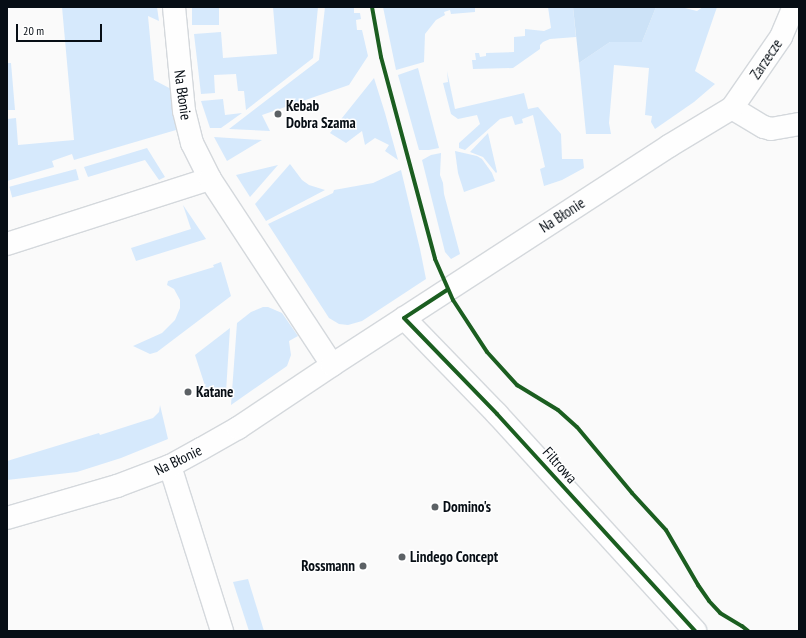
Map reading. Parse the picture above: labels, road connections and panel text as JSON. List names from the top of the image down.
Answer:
{
  "streets": {
    "street": ["Zarzecze", "Na Błonie", "Filtrowa"]
  },
  "crossings": [
    ["Zarzecze", "Na Błonie"],
    ["Na Błonie", "Filtrowa"]
  ],
  "places": [
    "Kebab Dobra Szama",
    "Katane",
    "Domino's",
    "Lindego Concept",
    "Rossmann"
  ],
  "scale_bar": "20 m"
}
